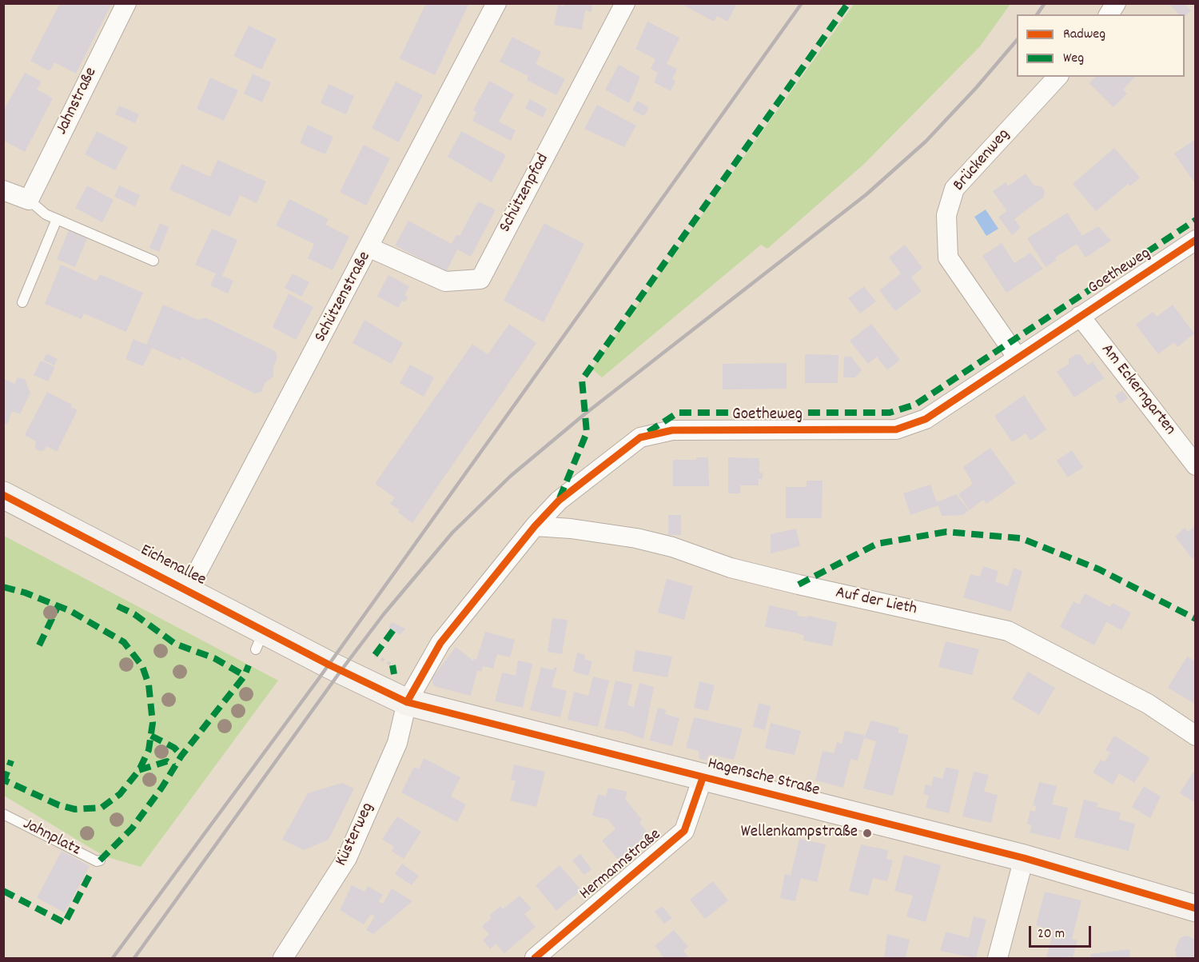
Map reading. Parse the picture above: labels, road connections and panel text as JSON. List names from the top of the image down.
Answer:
{
  "streets": {
    "street": [
      "Jahnstraße",
      "Brückenweg",
      "Schützenpfad",
      "Goetheweg",
      "Schützenstraße",
      "Am Eckerngarten",
      "Eichenallee",
      "Auf der Lieth",
      "Hagensche Straße",
      "Küsterweg",
      "Hermannstraße"
    ],
    "lane": ["Jahnplatz"]
  },
  "crossings": [
    ["Brückenweg", "Goetheweg"],
    ["Schützenpfad", "Schützenstraße"],
    ["Goetheweg", "Am Eckerngarten"],
    ["Goetheweg", "Auf der Lieth"],
    ["Goetheweg", "Hagensche Straße"],
    ["Goetheweg", "Küsterweg"],
    ["Schützenstraße", "Eichenallee"],
    ["Eichenallee", "Hagensche Straße"],
    ["Hagensche Straße", "Küsterweg"],
    ["Hagensche Straße", "Hermannstraße"]
  ],
  "places": ["Wellenkampstraße"],
  "legend": ["Radweg", "Weg"],
  "scale_bar": "20 m"
}
